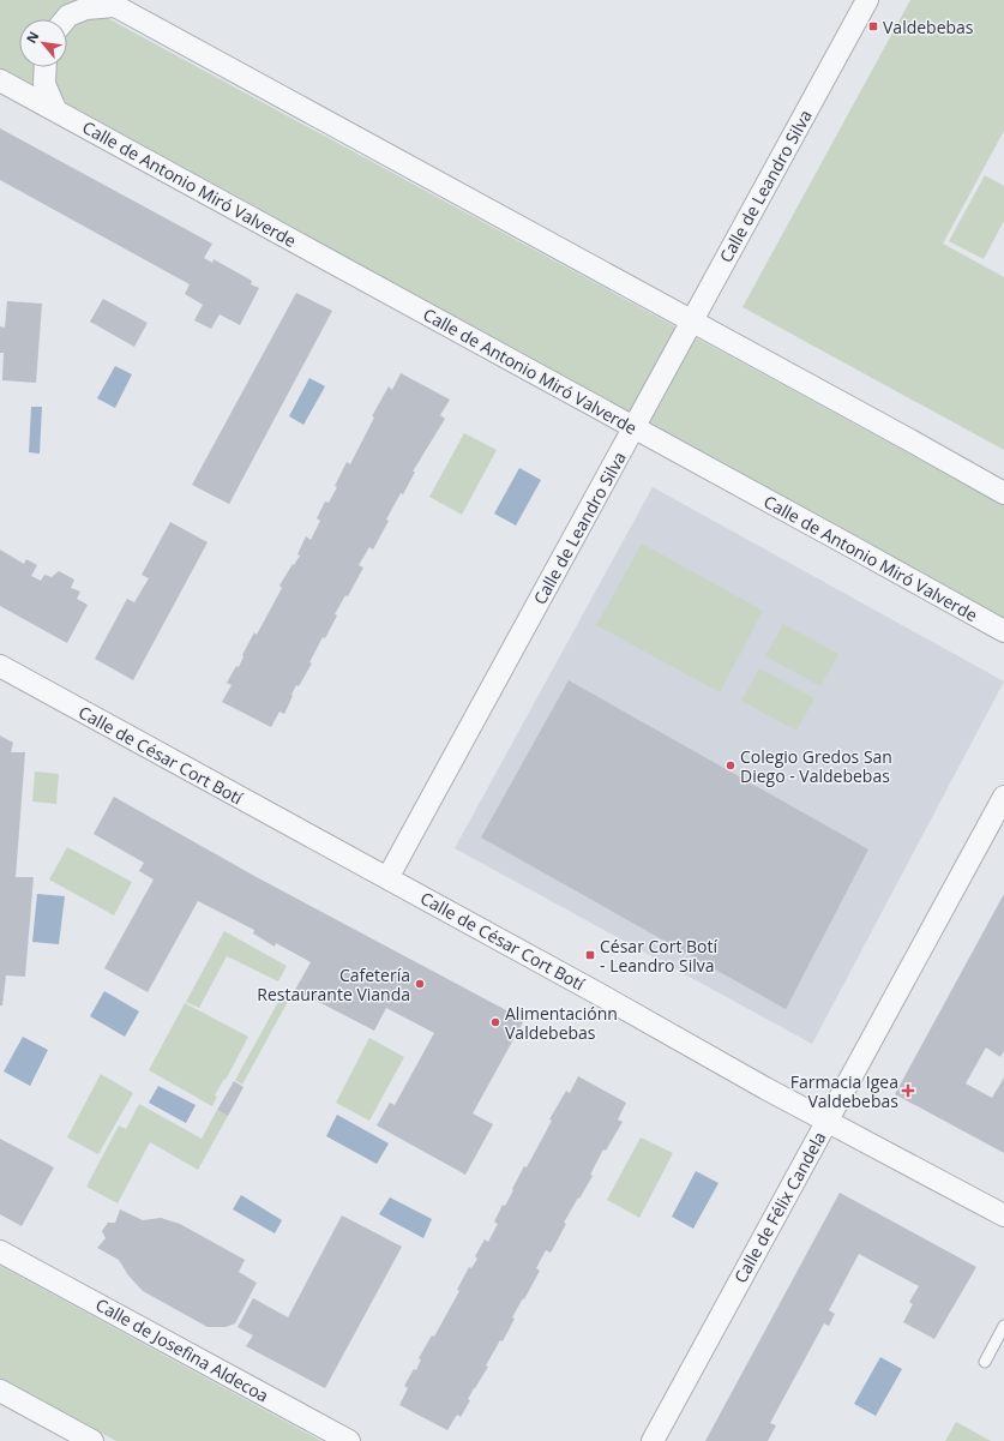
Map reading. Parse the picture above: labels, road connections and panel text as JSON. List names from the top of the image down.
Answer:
{
  "streets": {
    "street": [
      "Calle de Antonio Miró Valverde",
      "Calle de Leandro Silva",
      "Calle de César Cort Botí",
      "Calle de Félix Candela",
      "Calle de Josefina Aldecoa"
    ]
  },
  "crossings": [
    ["Calle de Antonio Miró Valverde", "Calle de Leandro Silva"],
    ["Calle de Leandro Silva", "Calle de César Cort Botí"],
    ["Calle de César Cort Botí", "Calle de Félix Candela"]
  ],
  "places": {
    "transit": ["Valdebebas", "César Cort Botí - Leandro Silva"],
    "other": ["Colegio Gredos San Diego - Valdebebas", "Cafetería Restaurante Vianda", "Alimentaciónn Valdebebas"],
    "health": ["Farmacia Igea Valdebebas"]
  },
  "north": "top left"
}
